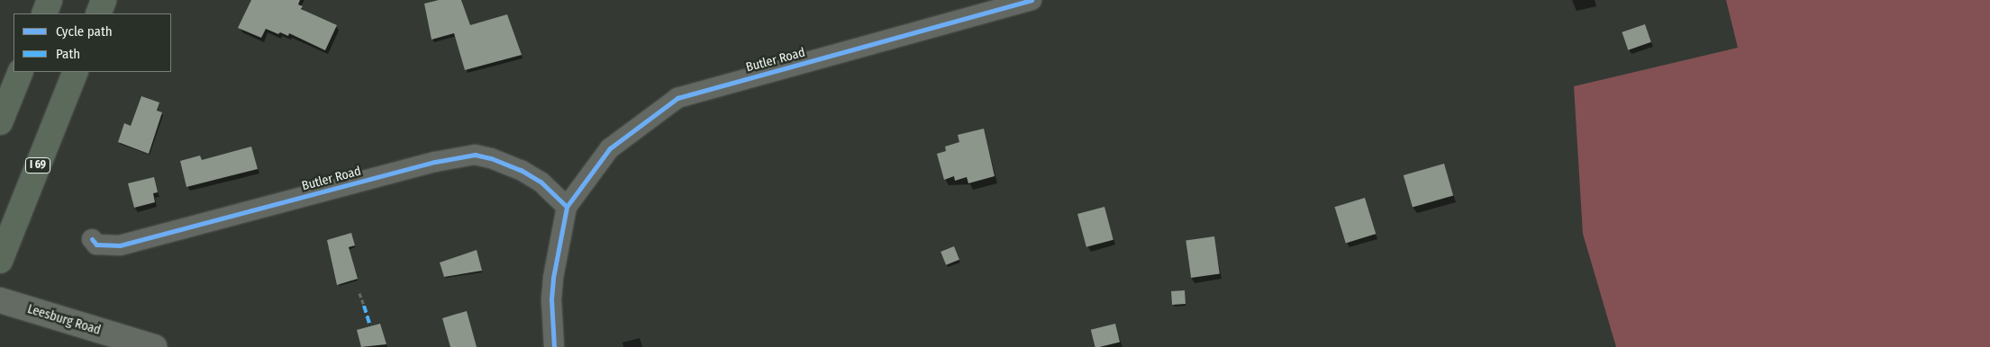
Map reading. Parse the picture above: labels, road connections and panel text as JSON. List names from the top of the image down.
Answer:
{
  "streets": {
    "highway": ["I 69"],
    "main road": ["Leesburg Road"],
    "street": ["Butler Road"]
  },
  "legend": ["Cycle path", "Path"]
}
